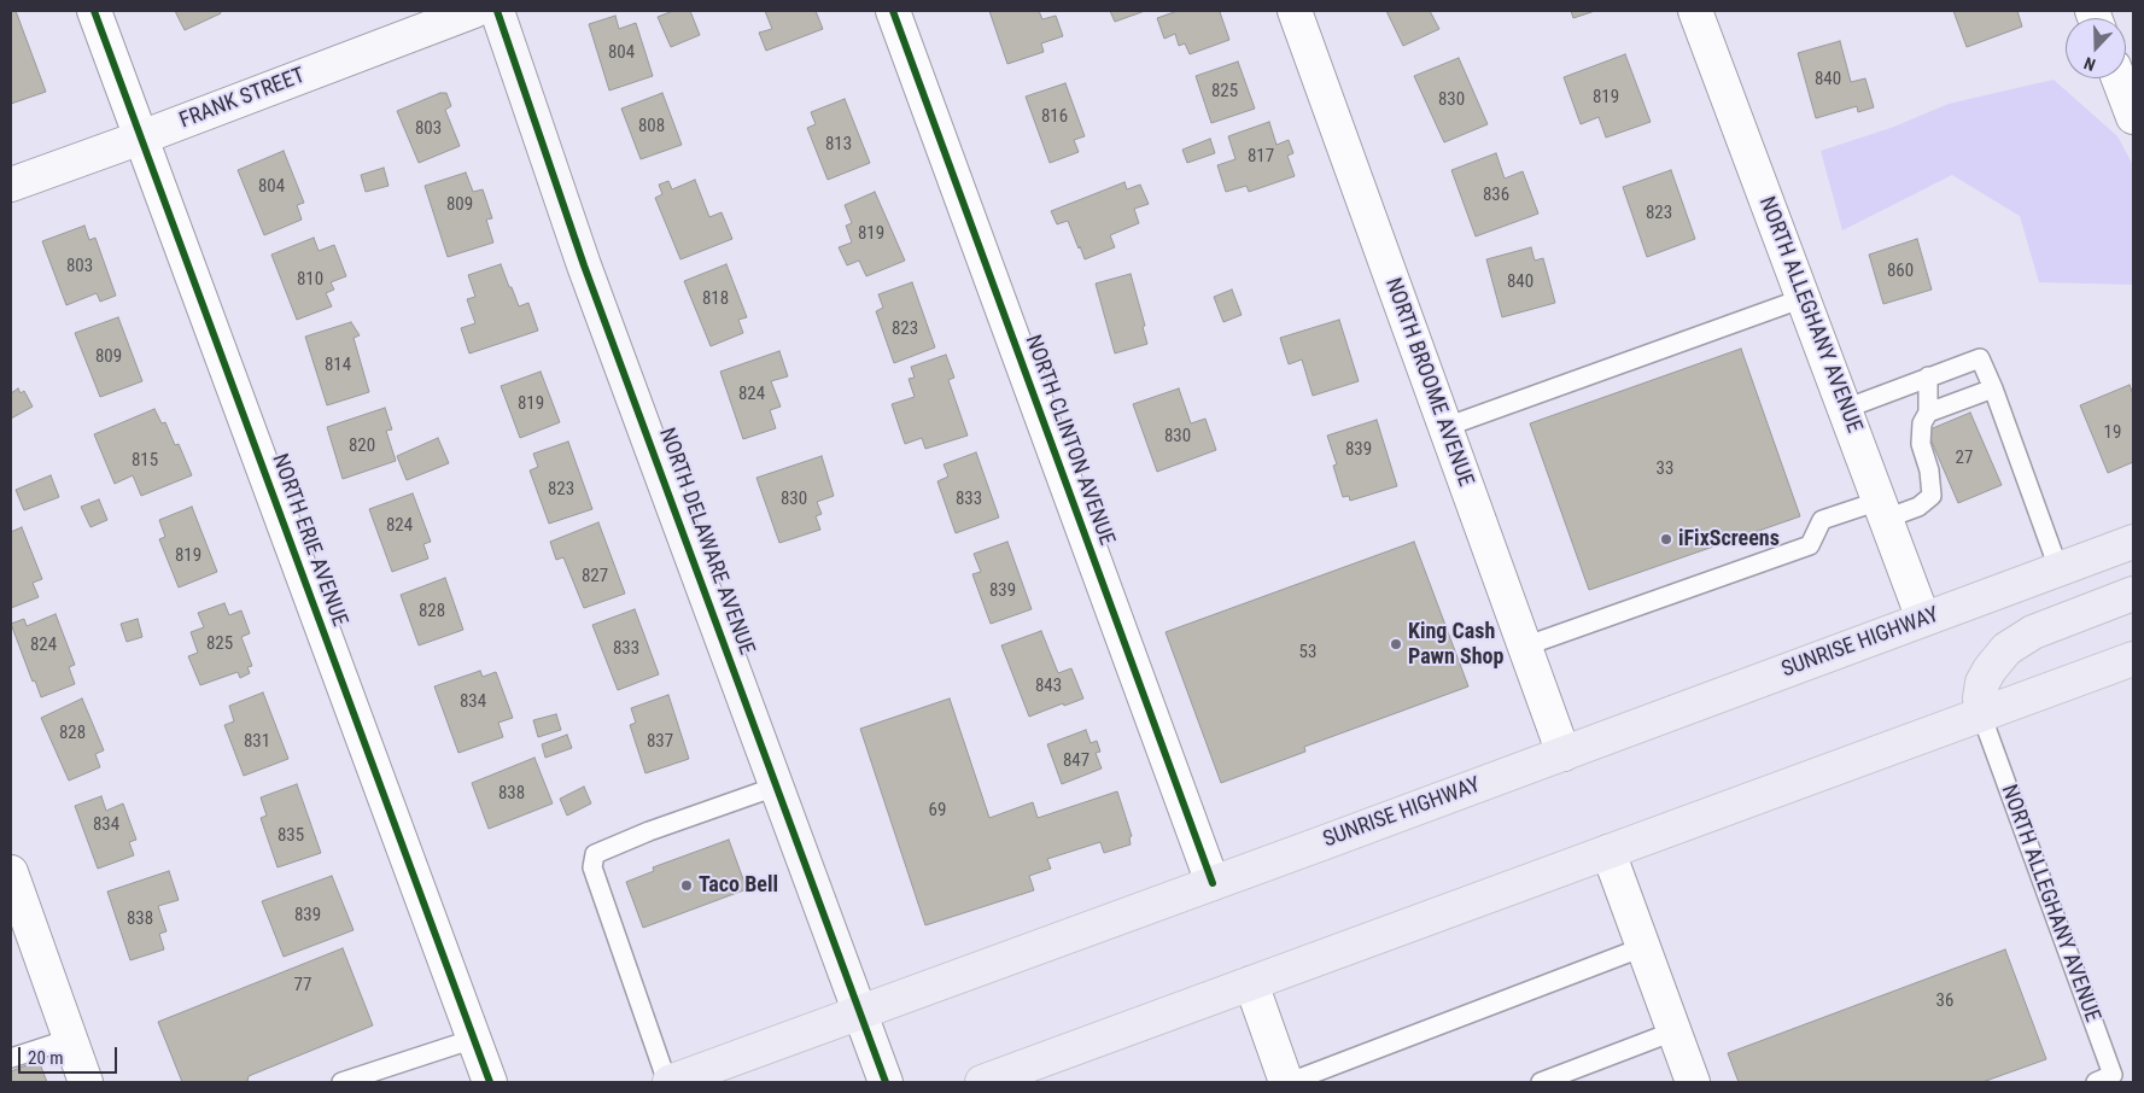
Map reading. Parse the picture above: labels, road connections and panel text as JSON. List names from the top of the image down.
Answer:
{
  "streets": {
    "highway": ["SUNRISE HIGHWAY"],
    "street": [
      "FRANK STREET",
      "NORTH ALLEGHANY AVENUE",
      "NORTH BROOME AVENUE",
      "NORTH CLINTON AVENUE",
      "NORTH ERIE AVENUE",
      "NORTH DELAWARE AVENUE"
    ]
  },
  "crossings": [
    ["FRANK STREET", "NORTH ERIE AVENUE"],
    ["NORTH ALLEGHANY AVENUE", "SUNRISE HIGHWAY"],
    ["NORTH BROOME AVENUE", "SUNRISE HIGHWAY"],
    ["NORTH CLINTON AVENUE", "SUNRISE HIGHWAY"],
    ["NORTH DELAWARE AVENUE", "SUNRISE HIGHWAY"]
  ],
  "places": ["iFixScreens", "King Cash Pawn Shop", "Taco Bell"],
  "house_numbers": [
    "804",
    "840",
    "825",
    "819",
    "830",
    "816",
    "808",
    "803",
    "813",
    "817",
    "804",
    "836",
    "809",
    "823",
    "819",
    "803",
    "860",
    "810",
    "840",
    "818",
    "823",
    "809",
    "814",
    "824",
    "819",
    "19",
    "830",
    "820",
    "839",
    "27",
    "815",
    "33",
    "823",
    "830",
    "833",
    "824",
    "819",
    "827",
    "839",
    "828",
    "825",
    "824",
    "833",
    "53",
    "843",
    "834",
    "828",
    "831",
    "837",
    "847",
    "838",
    "69",
    "834",
    "835",
    "839",
    "838",
    "77",
    "36"
  ],
  "scale_bar": "20 m",
  "north": "bottom"
}
